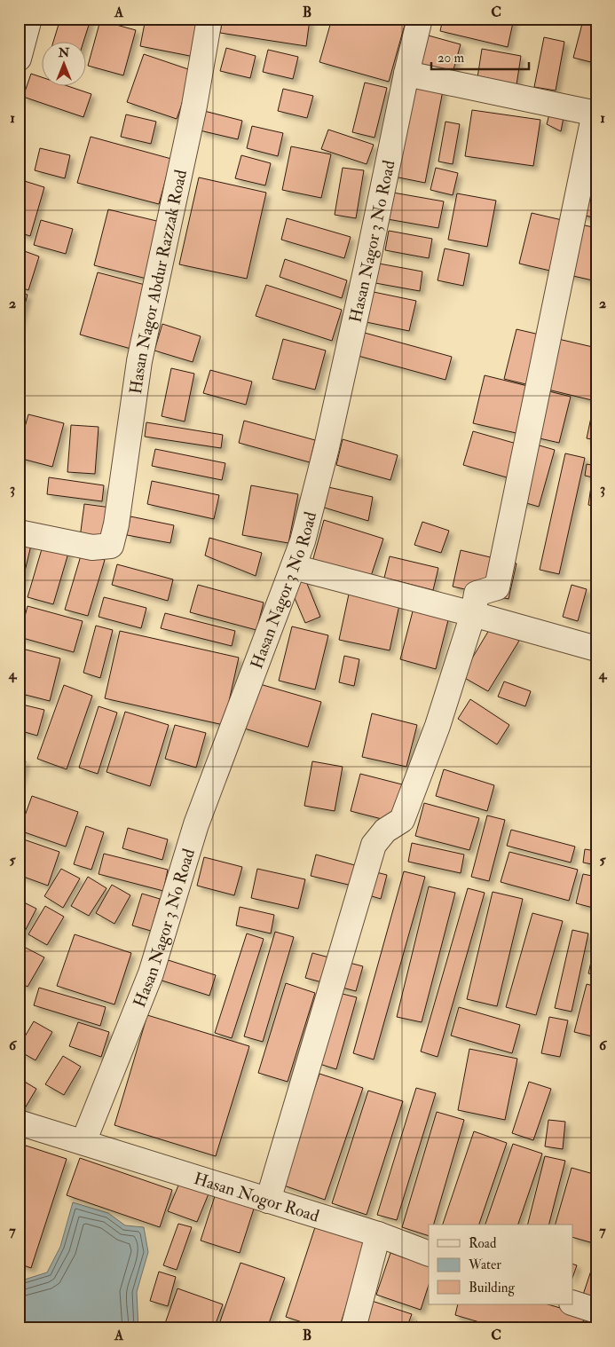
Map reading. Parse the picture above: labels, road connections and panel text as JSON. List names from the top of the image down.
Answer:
{
  "streets": {
    "street": ["Hasan Nagor 3 No Road", "Hasan Nagor Abdur Razzak Road", "Hasan Nogor Road"]
  },
  "crossings": [
    ["Hasan Nagor 3 No Road", "Hasan Nogor Road"]
  ],
  "legend": ["Road", "Water", "Building"],
  "scale_bar": "20 m",
  "north": "top",
  "grid": {
    "columns": ["A", "B", "C"],
    "rows": [
      "1",
      "2",
      "3",
      "4",
      "5",
      "6",
      "7"
    ]
  }
}
